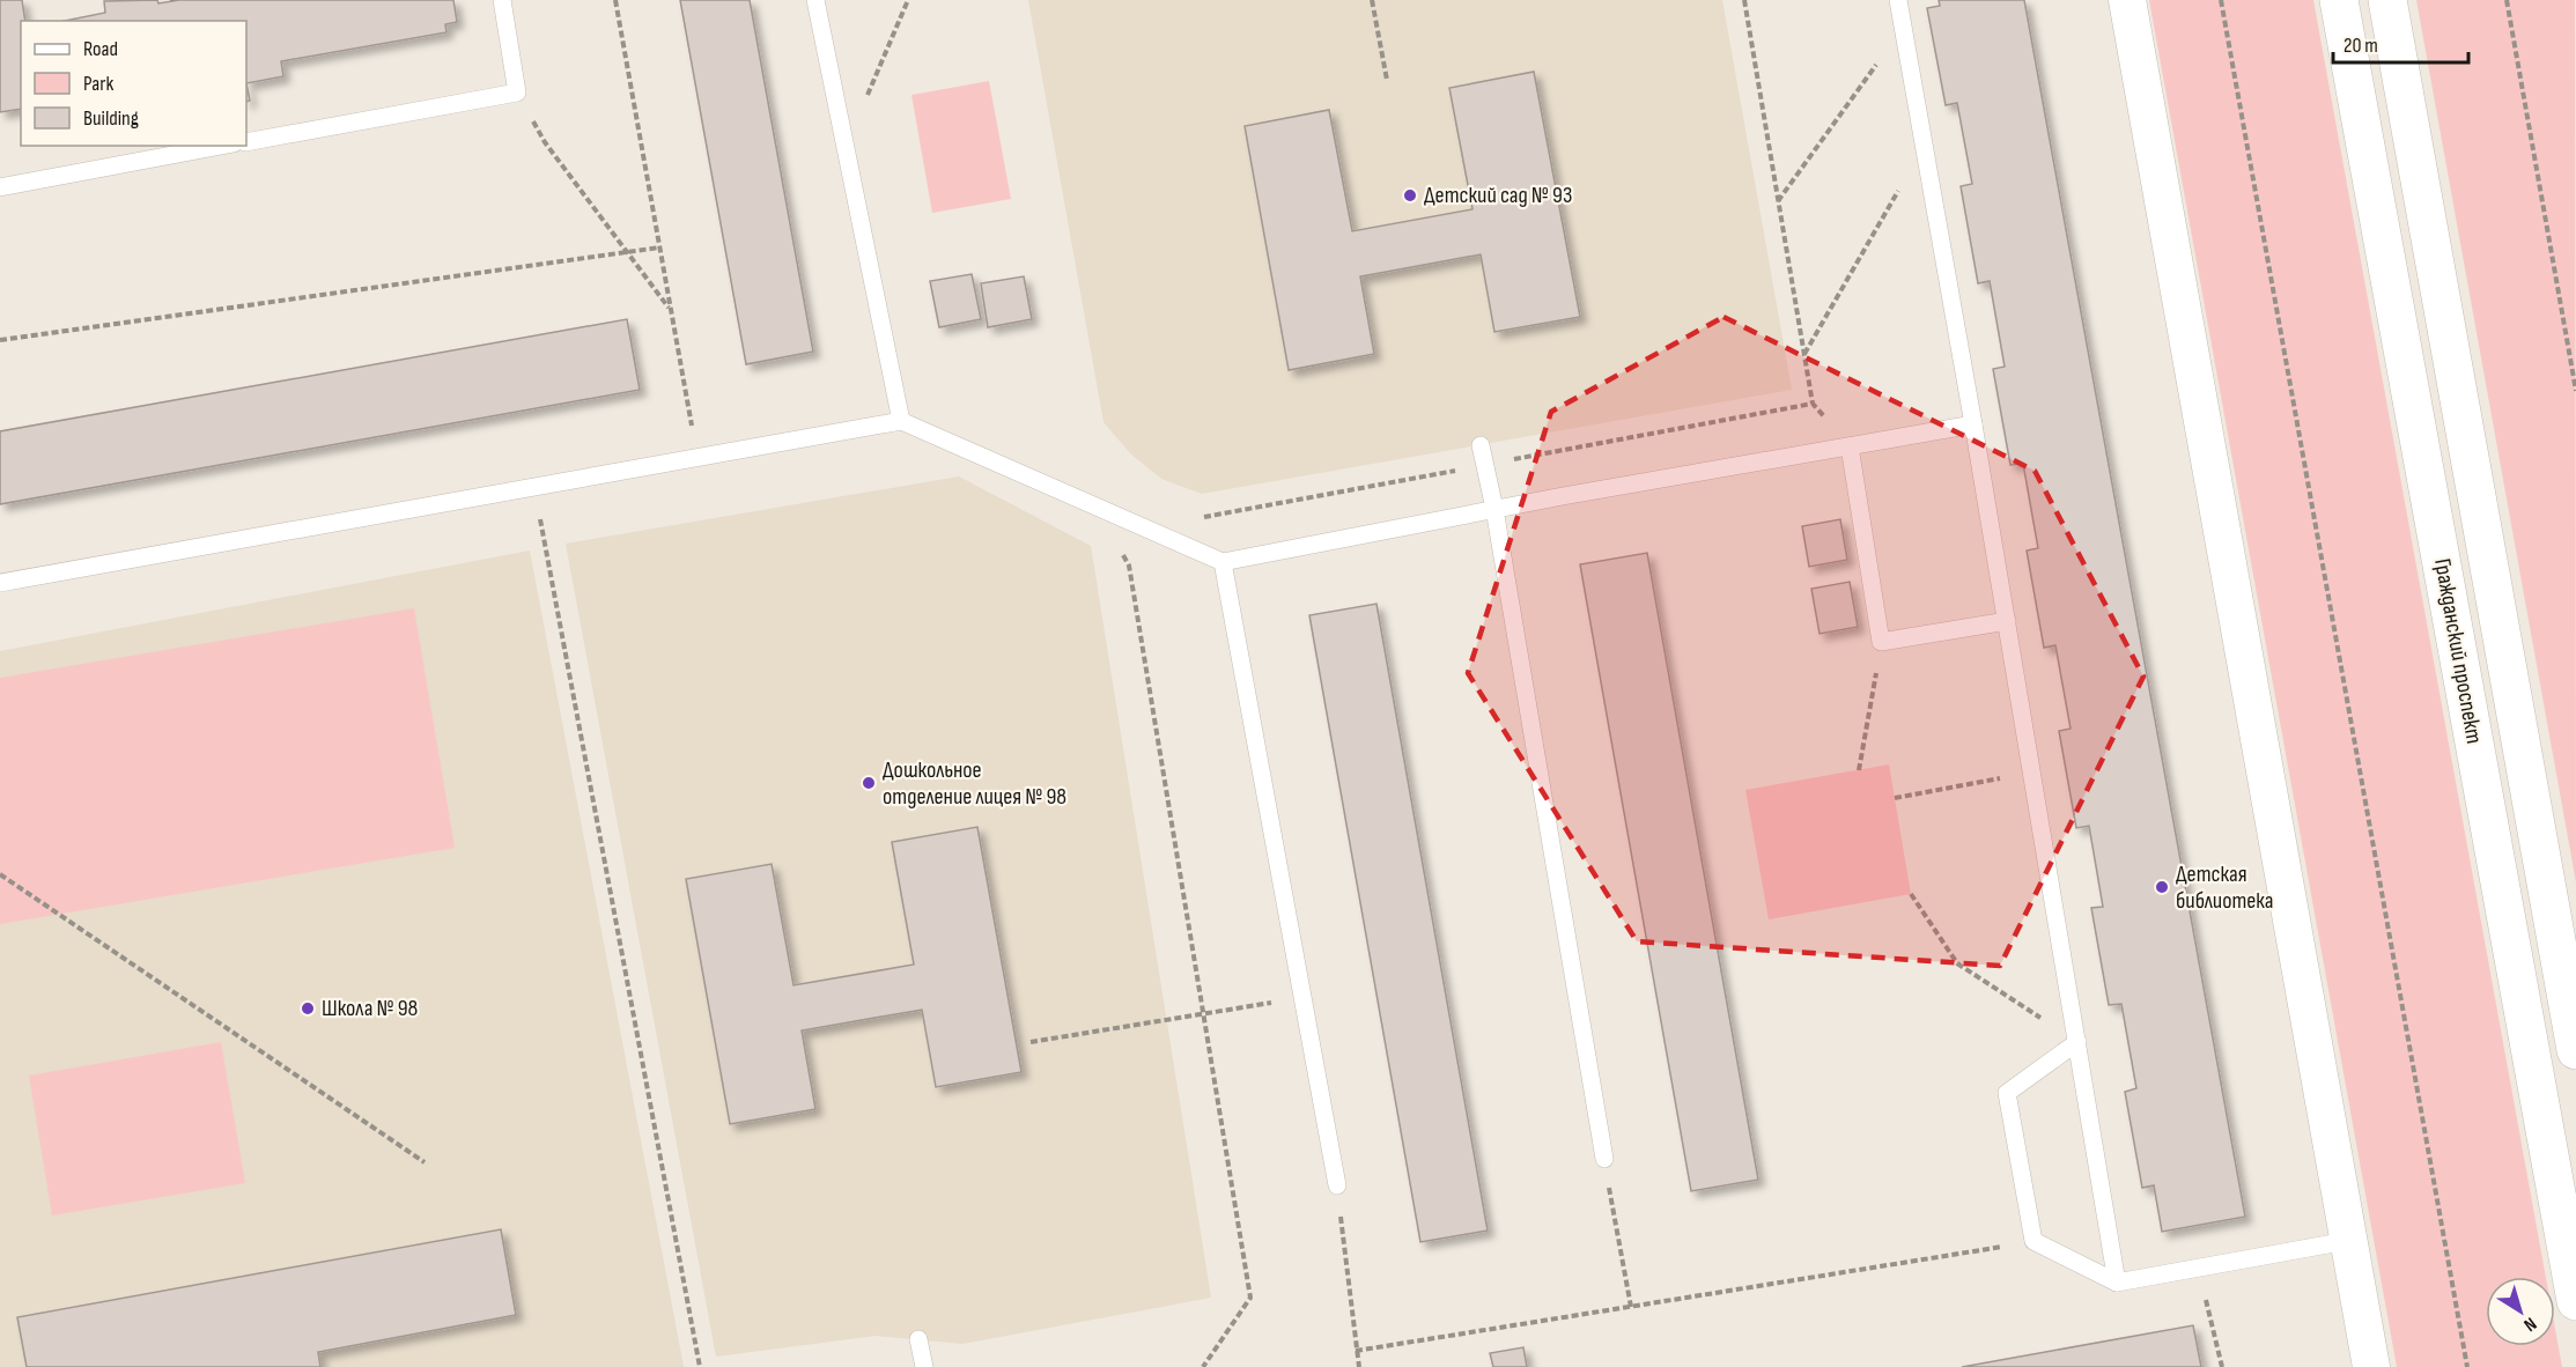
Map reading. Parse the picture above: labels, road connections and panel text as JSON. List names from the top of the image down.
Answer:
{
  "streets": {
    "main road": ["Гражданский проспект"]
  },
  "places": [
    "Детский сад № 93",
    "Дошкольное отделение лицея № 98",
    "Детская библиотека",
    "Школа № 98"
  ],
  "legend": ["Road", "Park", "Building"],
  "scale_bar": "20 m",
  "north": "bottom right"
}
